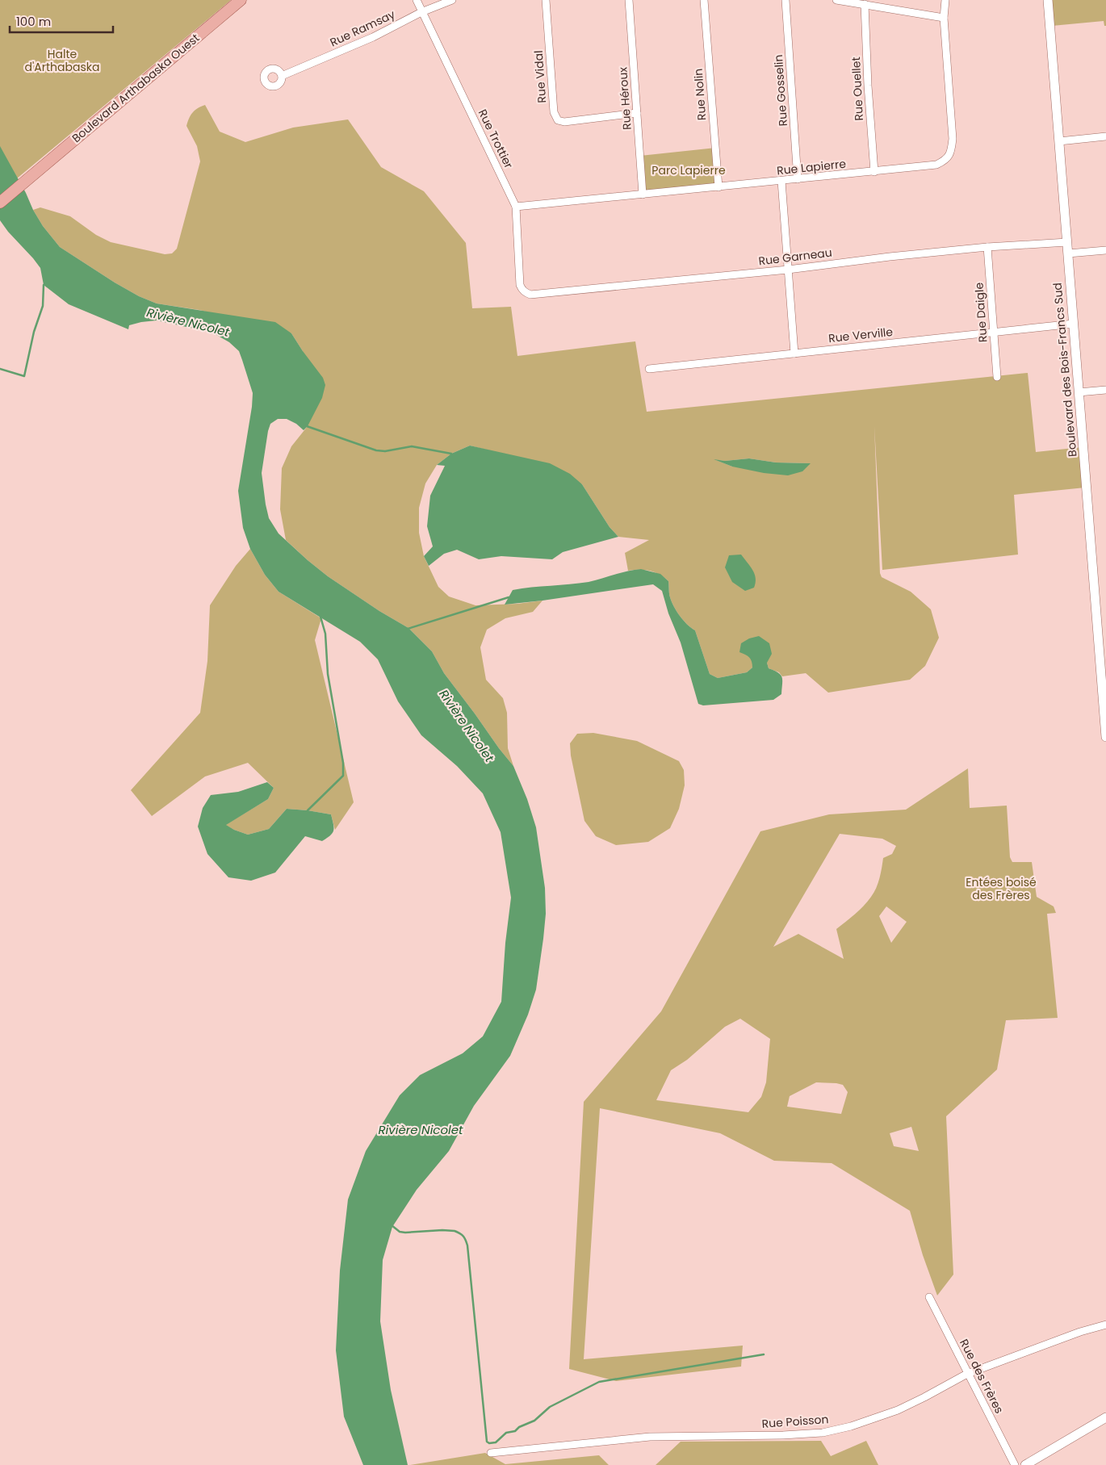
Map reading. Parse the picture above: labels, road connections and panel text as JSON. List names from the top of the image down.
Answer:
{
  "streets": {
    "main road": ["Boulevard Arthabaska Ouest"],
    "street": [
      "Rue Ramsay",
      "Rue Vidal",
      "Rue Ouellet",
      "Rue Gosselin",
      "Rue Nolin",
      "Rue Héroux",
      "Rue Trottier",
      "Rue Lapierre",
      "Rue Garneau",
      "Rue Daigle",
      "Rue Verville",
      "Boulevard des Bois-Francs Sud",
      "Rue des Frères",
      "Rue Poisson"
    ]
  },
  "crossings": [
    ["Rue Ramsay", "Rue Trottier"],
    ["Rue Vidal", "Rue Héroux"],
    ["Rue Ouellet", "Rue Lapierre"],
    ["Rue Gosselin", "Rue Lapierre"],
    ["Rue Nolin", "Rue Lapierre"],
    ["Rue Héroux", "Rue Lapierre"],
    ["Rue Trottier", "Rue Lapierre"],
    ["Rue Trottier", "Rue Garneau"],
    ["Rue Garneau", "Rue Daigle"],
    ["Rue Garneau", "Boulevard des Bois-Francs Sud"],
    ["Rue Daigle", "Rue Verville"],
    ["Rue Verville", "Boulevard des Bois-Francs Sud"],
    ["Rue des Frères", "Rue Poisson"]
  ],
  "water": ["Rivière Nicolet"],
  "parks": ["Halte d'Arthabaska", "Parc Lapierre", "Entées boisé des Frères"],
  "scale_bar": "100 m"
}
